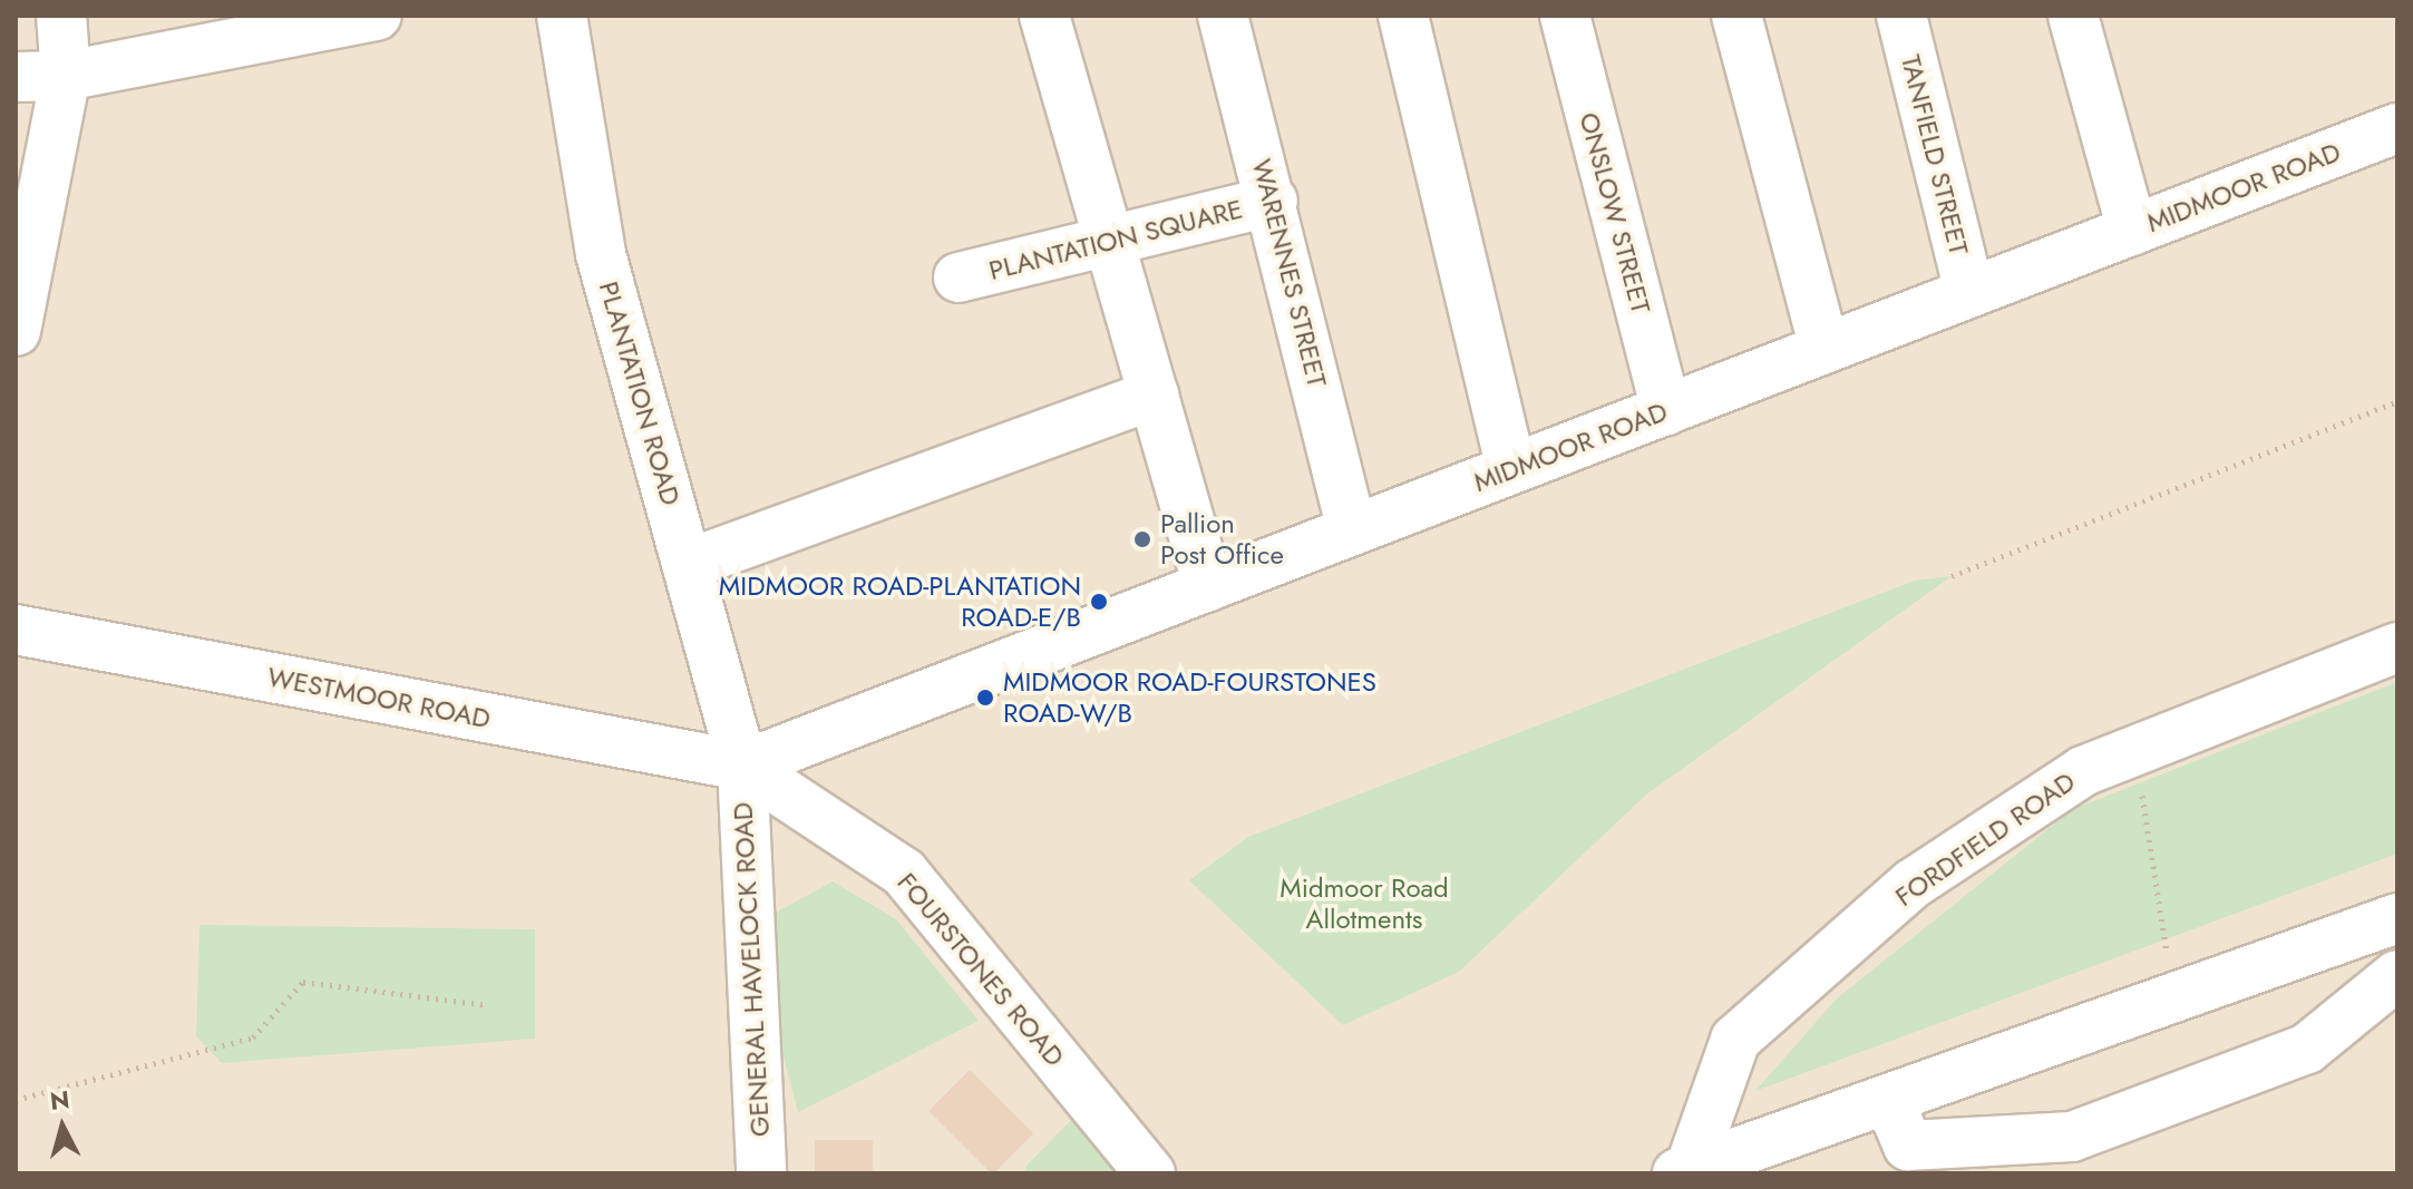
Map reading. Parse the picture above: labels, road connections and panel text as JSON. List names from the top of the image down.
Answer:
{
  "streets": {
    "street": [
      "TANFIELD STREET",
      "MIDMOOR ROAD",
      "ONSLOW STREET",
      "PLANTATION SQUARE",
      "WARENNES STREET",
      "PLANTATION ROAD",
      "WESTMOOR ROAD",
      "FORDFIELD ROAD",
      "GENERAL HAVELOCK ROAD",
      "FOURSTONES ROAD"
    ]
  },
  "crossings": [
    ["TANFIELD STREET", "MIDMOOR ROAD"],
    ["MIDMOOR ROAD", "ONSLOW STREET"],
    ["MIDMOOR ROAD", "WARENNES STREET"],
    ["MIDMOOR ROAD", "PLANTATION ROAD"],
    ["MIDMOOR ROAD", "WESTMOOR ROAD"],
    ["MIDMOOR ROAD", "GENERAL HAVELOCK ROAD"],
    ["MIDMOOR ROAD", "FOURSTONES ROAD"],
    ["PLANTATION SQUARE", "WARENNES STREET"],
    ["PLANTATION ROAD", "WESTMOOR ROAD"],
    ["PLANTATION ROAD", "GENERAL HAVELOCK ROAD"],
    ["PLANTATION ROAD", "FOURSTONES ROAD"],
    ["WESTMOOR ROAD", "GENERAL HAVELOCK ROAD"],
    ["WESTMOOR ROAD", "FOURSTONES ROAD"],
    ["GENERAL HAVELOCK ROAD", "FOURSTONES ROAD"]
  ],
  "parks": ["Midmoor Road Allotments"],
  "places": ["Pallion Post Office", "MIDMOOR ROAD-PLANTATION ROAD-E/B", "MIDMOOR ROAD-FOURSTONES ROAD-W/B"],
  "north": "top"
}
